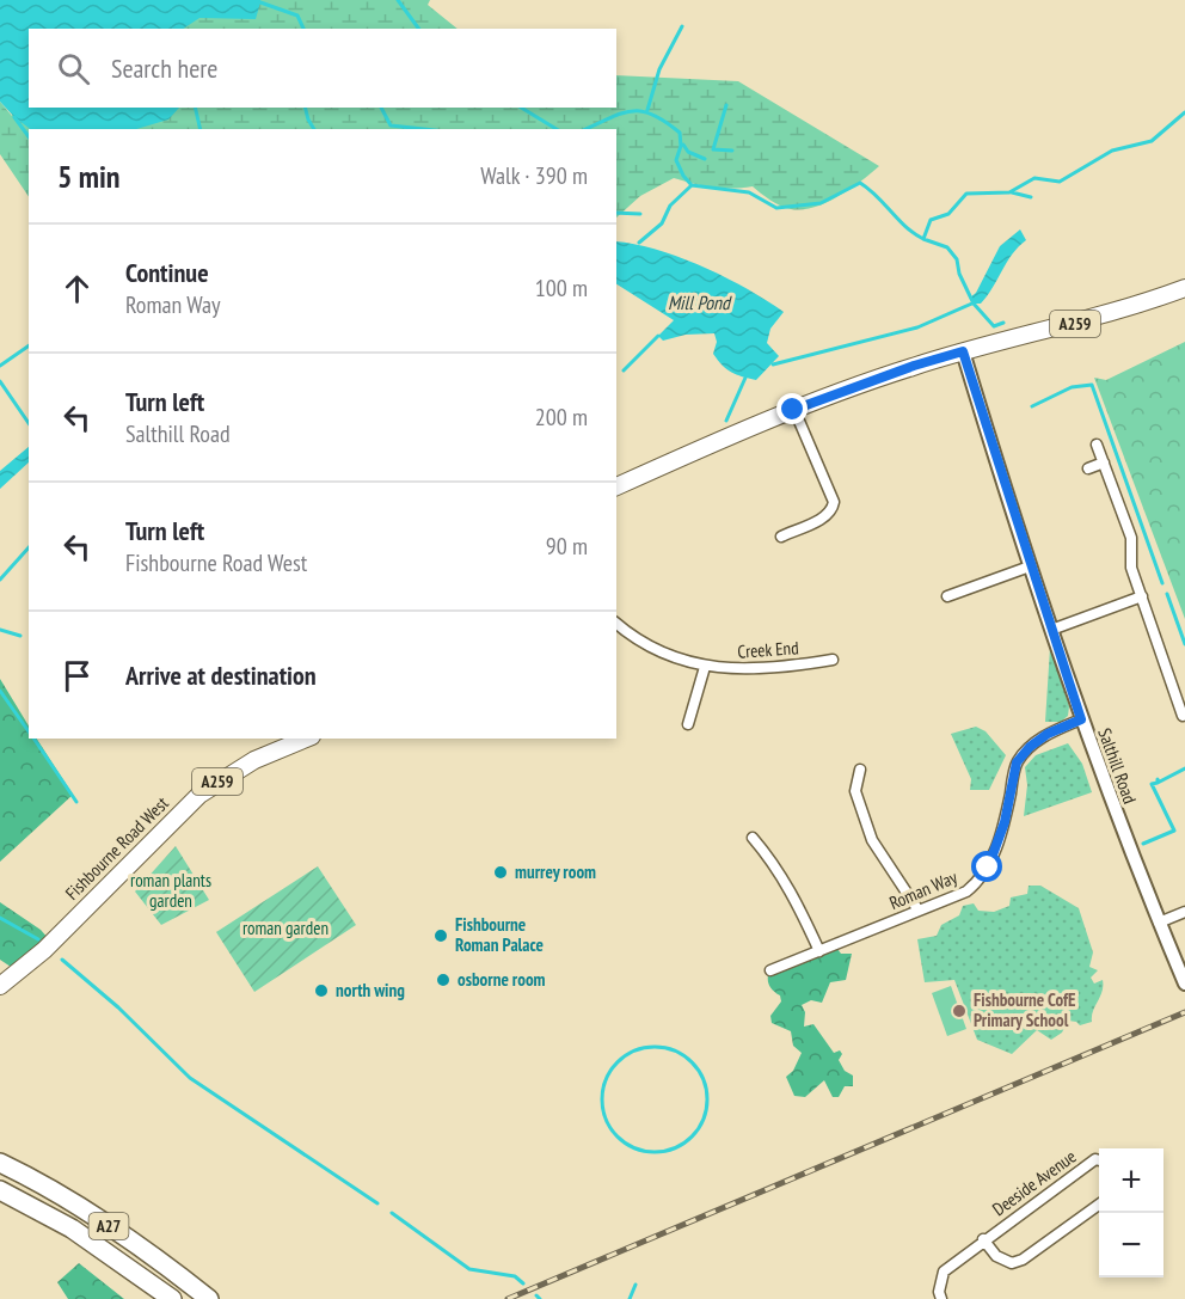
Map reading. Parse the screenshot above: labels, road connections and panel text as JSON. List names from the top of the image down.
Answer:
{
  "streets": {
    "highway": ["A27"],
    "main road": ["A259", "Fishbourne Road West"],
    "street": [
      "Creek End",
      "Salthill Road",
      "Roman Way",
      "Deeside Avenue"
    ]
  },
  "crossings": [
    ["A259", "Salthill Road"],
    ["Salthill Road", "Roman Way"]
  ],
  "water": ["Mill Pond"],
  "parks": ["roman plants garden", "roman garden"],
  "places": [
    "murrey room",
    "Fishbourne Roman Palace",
    "osborne room",
    "north wing",
    "Fishbourne CofE Primary School"
  ],
  "page": {
    "search": "Search here",
    "heading": ["5 min", "Walk · 390 m"],
    "list": [
      ["Continue", "Roman Way", "100 m"],
      ["Turn left", "Salthill Road", "200 m"],
      ["Turn left", "Fishbourne Road West", "90 m"],
      "Arrive at destination"
    ],
    "map_buttons": ["+", "−"]
  }
}
